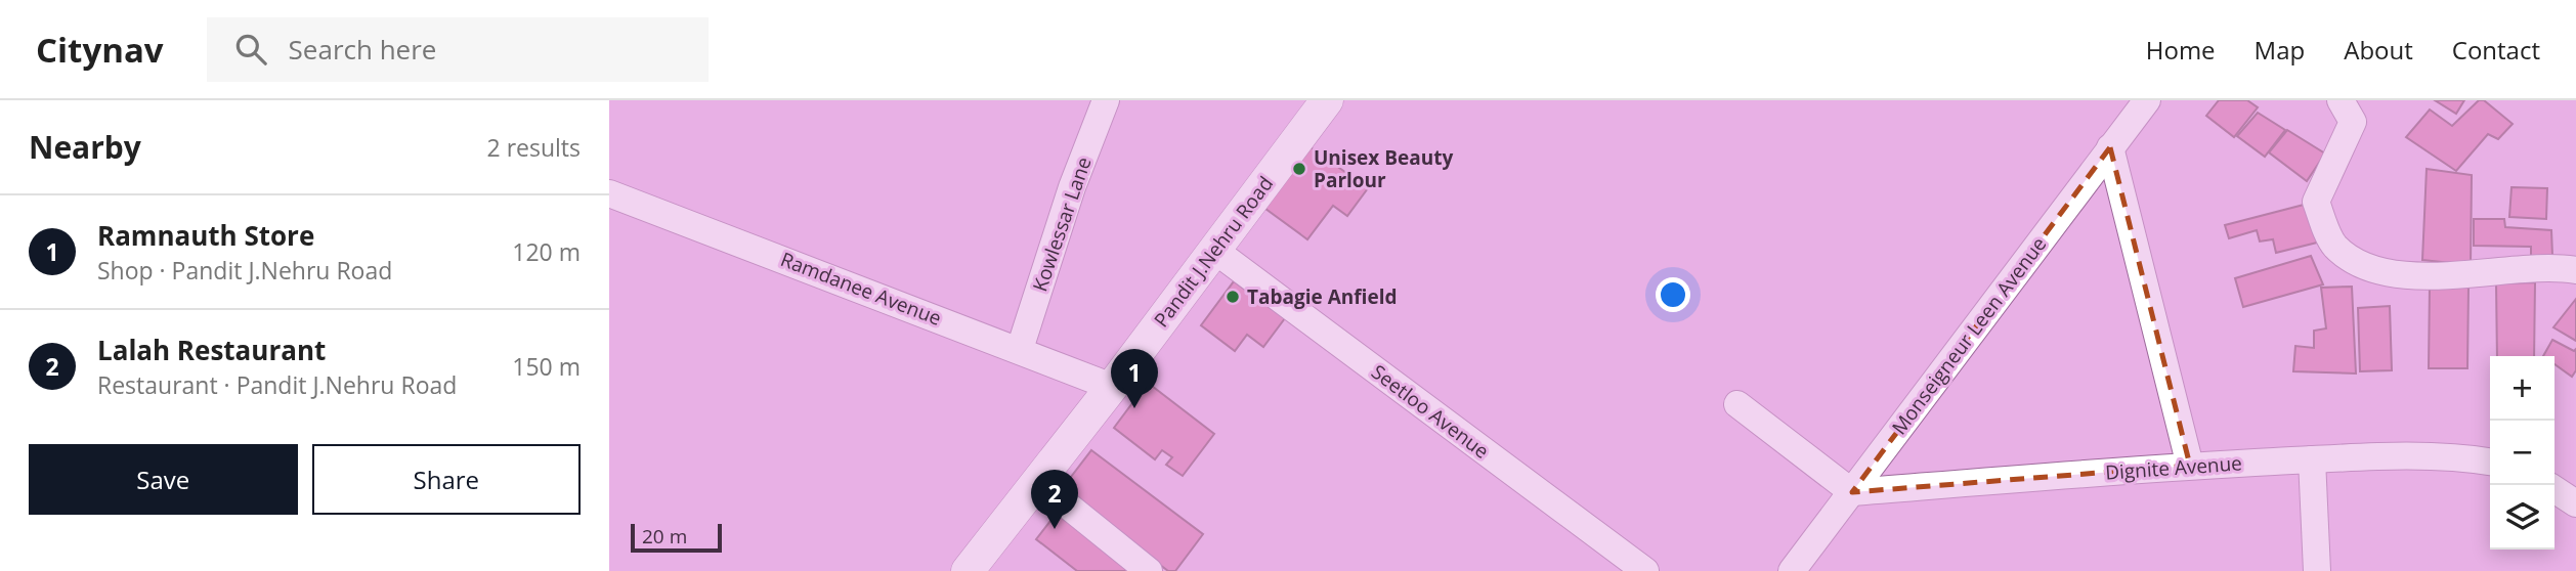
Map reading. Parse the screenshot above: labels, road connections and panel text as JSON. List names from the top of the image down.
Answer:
{
  "streets": {
    "street": [
      "Kowlessar Lane",
      "Pandit J.Nehru Road",
      "Ramdanee Avenue",
      "Monseigneur Leen Avenue",
      "Seetloo Avenue",
      "Dignite Avenue"
    ]
  },
  "crossings": [
    ["Kowlessar Lane", "Ramdanee Avenue"],
    ["Pandit J.Nehru Road", "Ramdanee Avenue"],
    ["Pandit J.Nehru Road", "Seetloo Avenue"],
    ["Monseigneur Leen Avenue", "Dignite Avenue"]
  ],
  "places": ["Unisex Beauty Parlour", "Tabagie Anfield"],
  "scale_bar": "20 m",
  "page": {
    "header": "Citynav",
    "search": "Search here",
    "nav": [
      "Home",
      "Map",
      "About",
      "Contact"
    ],
    "heading": ["Nearby", "2 results"],
    "list": [
      {
        "mark": "1",
        "name": "Ramnauth Store",
        "note": "Shop · Pandit J.Nehru Road",
        "value": "120 m"
      },
      {
        "mark": "2",
        "name": "Lalah Restaurant",
        "note": "Restaurant · Pandit J.Nehru Road",
        "value": "150 m"
      }
    ],
    "pins": ["1", "2"],
    "map_buttons": ["+", "−"],
    "buttons": ["Save", "Share"],
    "scale": "20 m"
  }
}
